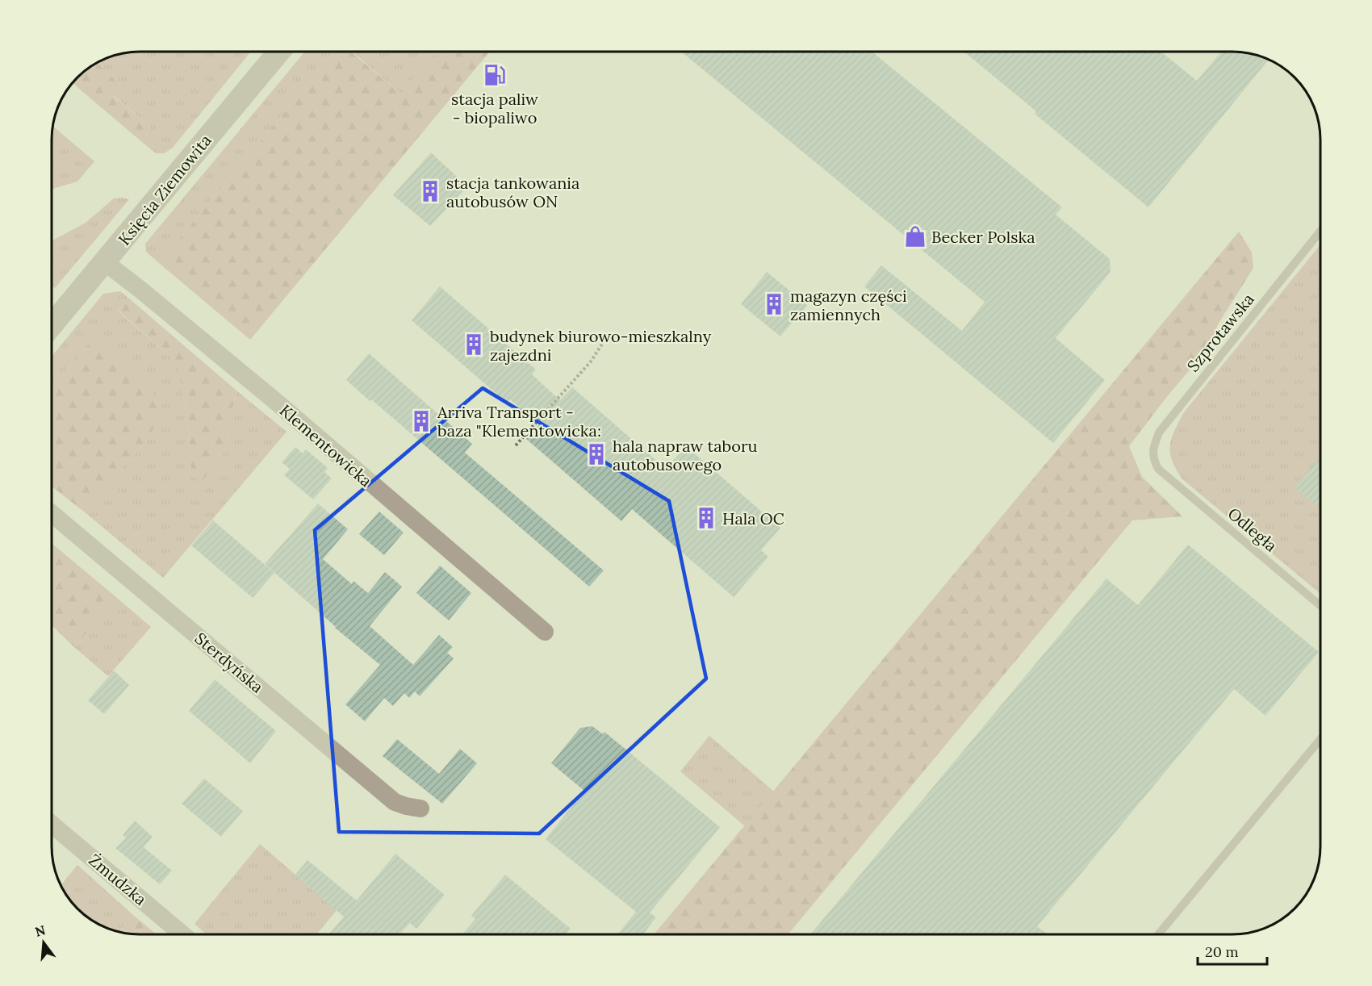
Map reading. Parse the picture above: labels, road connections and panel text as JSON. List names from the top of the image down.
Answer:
{
  "streets": {
    "street": [
      "Księcia Ziemowita",
      "Klementowicka",
      "Sterdyńska",
      "Żmudzka"
    ],
    "lane": ["Szprotawska", "Odległa"]
  },
  "crossings": [
    ["Księcia Ziemowita", "Klementowicka"],
    ["Szprotawska", "Odległa"]
  ],
  "places": {
    "fuel station": ["stacja paliw - biopaliwo"],
    "building": [
      "stacja tankowania autobusów ON",
      "magazyn części zamiennych",
      "budynek biurowo-mieszkalny zajezdni",
      "Arriva Transport - baza \"Klementowicka:",
      "hala napraw taboru autobusowego",
      "Hala OC"
    ],
    "shop": ["Becker Polska"]
  },
  "scale_bar": "20 m",
  "north": "top"
}
